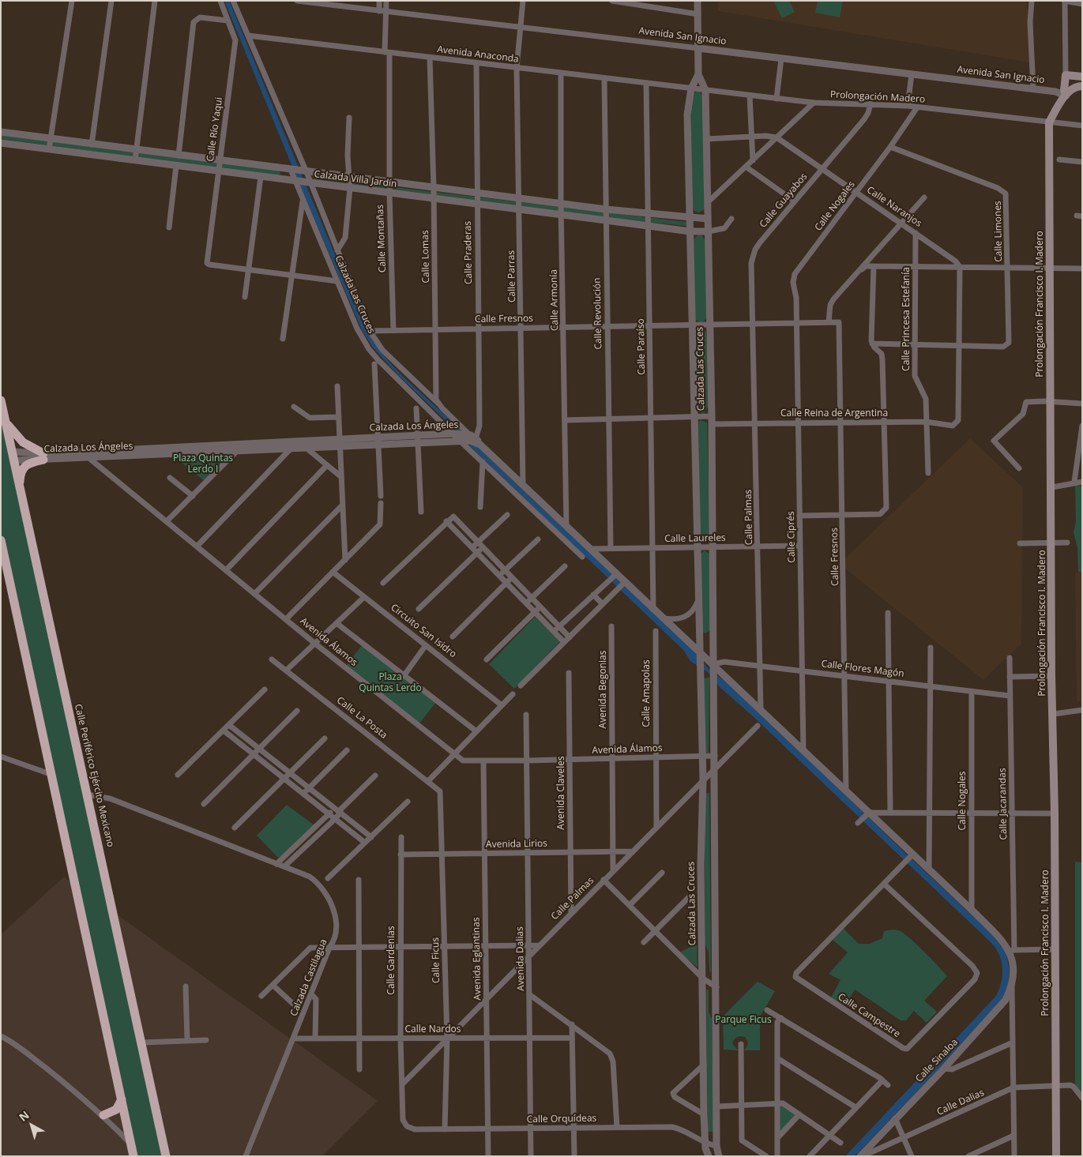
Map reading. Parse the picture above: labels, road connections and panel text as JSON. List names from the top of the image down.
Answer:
{
  "streets": {
    "highway": ["Calle Periférico Ejército Mexicano"],
    "main road": ["Prolongación Francisco I. Madero"],
    "street": [
      "Avenida San Ignacio",
      "Avenida Anaconda",
      "Prolongación Madero",
      "Calle Río Yaqui",
      "Calzada Villa Jardín",
      "Calle Guayabos",
      "Calle Nogales",
      "Calle Naranjos",
      "Calle Limones",
      "Calle Montañas",
      "Calle Praderas",
      "Calle Lomas",
      "Calle Parras",
      "Calzada Las Cruces",
      "Calle Armonía",
      "Calle Revolución",
      "Calle Fresnos",
      "Calle Princesa Estefanía",
      "Calle Paraíso",
      "Calle Reina de Argentina",
      "Calzada Los Ángeles",
      "Calle Palmas",
      "Calle Ciprés",
      "Calle Laureles",
      "Circuito San Isidro",
      "Avenida Álamos",
      "Calle Flores Magón",
      "Avenida Begonias",
      "Calle Amapolas",
      "Calle La Posta",
      "Avenida Claveles",
      "Calle Jacarandas",
      "Avenida Lirios",
      "Avenida Eglantinas",
      "Avenida Dalias",
      "Calle Gardenias",
      "Calle Ficus",
      "Calzada Castilagua",
      "Calle Campestre",
      "Calle Nardos",
      "Calle Sinaloa",
      "Calle Dalias",
      "Calle Orquídeas"
    ]
  },
  "crossings": [
    ["Avenida San Ignacio", "Calle Montañas"],
    ["Avenida San Ignacio", "Calle Parras"],
    ["Avenida San Ignacio", "Calzada Las Cruces"],
    ["Avenida Anaconda", "Prolongación Madero"],
    ["Avenida Anaconda", "Calle Montañas"],
    ["Avenida Anaconda", "Calle Praderas"],
    ["Avenida Anaconda", "Calle Lomas"],
    ["Avenida Anaconda", "Calle Parras"],
    ["Avenida Anaconda", "Calzada Las Cruces"],
    ["Avenida Anaconda", "Calle Armonía"],
    ["Avenida Anaconda", "Calle Revolución"],
    ["Avenida Anaconda", "Calle Paraíso"],
    ["Prolongación Madero", "Calle Guayabos"],
    ["Prolongación Madero", "Calle Nogales"],
    ["Prolongación Madero", "Calzada Las Cruces"],
    ["Prolongación Madero", "Prolongación Francisco I. Madero"],
    ["Calle Río Yaqui", "Calzada Villa Jardín"],
    ["Calzada Villa Jardín", "Calle Montañas"],
    ["Calzada Villa Jardín", "Calle Praderas"],
    ["Calzada Villa Jardín", "Calle Lomas"],
    ["Calzada Villa Jardín", "Calle Parras"],
    ["Calzada Villa Jardín", "Calzada Las Cruces"],
    ["Calzada Villa Jardín", "Calle Armonía"],
    ["Calzada Villa Jardín", "Calle Revolución"],
    ["Calzada Villa Jardín", "Calle Paraíso"],
    ["Calle Guayabos", "Calle Naranjos"],
    ["Calle Guayabos", "Calle Fresnos"],
    ["Calle Guayabos", "Calle Palmas"],
    ["Calle Nogales", "Calle Naranjos"],
    ["Calle Nogales", "Calle Limones"],
    ["Calle Nogales", "Calle Fresnos"],
    ["Calle Nogales", "Calle Ciprés"],
    ["Calle Nogales", "Calle Flores Magón"],
    ["Calle Naranjos", "Calle Princesa Estefanía"],
    ["Calle Limones", "Calle Reina de Argentina"],
    ["Calle Montañas", "Calle Fresnos"],
    ["Calle Praderas", "Calle Fresnos"],
    ["Calle Praderas", "Calzada Los Ángeles"],
    ["Calle Lomas", "Calzada Las Cruces"],
    ["Calle Lomas", "Calle Fresnos"],
    ["Calle Parras", "Calle Fresnos"],
    ["Calzada Las Cruces", "Calle Fresnos"],
    ["Calzada Las Cruces", "Calle Reina de Argentina"],
    ["Calzada Las Cruces", "Calzada Los Ángeles"],
    ["Calzada Las Cruces", "Calle Palmas"],
    ["Calzada Las Cruces", "Calle Laureles"],
    ["Calzada Las Cruces", "Avenida Álamos"],
    ["Calzada Las Cruces", "Calle Flores Magón"],
    ["Calzada Las Cruces", "Calle Orquídeas"],
    ["Calle Armonía", "Calle Fresnos"],
    ["Calle Armonía", "Calle Reina de Argentina"],
    ["Prolongación Francisco I. Madero", "Calle Dalias"],
    ["Calle Revolución", "Calle Fresnos"],
    ["Calle Revolución", "Calle Reina de Argentina"],
    ["Calle Revolución", "Calle Laureles"],
    ["Calle Fresnos", "Calle Paraíso"],
    ["Calle Fresnos", "Calle Reina de Argentina"],
    ["Calle Fresnos", "Calle Palmas"],
    ["Calle Fresnos", "Calle Ciprés"],
    ["Calle Fresnos", "Calle Flores Magón"],
    ["Calle Princesa Estefanía", "Calle Reina de Argentina"],
    ["Calle Paraíso", "Calle Reina de Argentina"],
    ["Calle Paraíso", "Calle Laureles"],
    ["Calle Reina de Argentina", "Calle Palmas"],
    ["Calle Reina de Argentina", "Calle Ciprés"],
    ["Calzada Los Ángeles", "Avenida Álamos"],
    ["Calzada Los Ángeles", "Calle Periférico Ejército Mexicano"],
    ["Calle Palmas", "Calle Laureles"],
    ["Calle Palmas", "Calle Flores Magón"],
    ["Calle Palmas", "Avenida Begonias"],
    ["Calle Palmas", "Calle Amapolas"],
    ["Calle Palmas", "Avenida Claveles"],
    ["Calle Palmas", "Avenida Lirios"],
    ["Calle Palmas", "Avenida Eglantinas"],
    ["Calle Palmas", "Avenida Dalias"],
    ["Calle Palmas", "Calle Gardenias"],
    ["Calle Palmas", "Calle Ficus"],
    ["Calle Palmas", "Calle Nardos"],
    ["Calle Ciprés", "Calle Laureles"],
    ["Calle Ciprés", "Calle Flores Magón"],
    ["Avenida Álamos", "Avenida Begonias"],
    ["Avenida Álamos", "Calle Amapolas"],
    ["Avenida Álamos", "Avenida Claveles"],
    ["Avenida Álamos", "Avenida Eglantinas"],
    ["Avenida Álamos", "Avenida Dalias"],
    ["Calle Flores Magón", "Calle Jacarandas"],
    ["Avenida Begonias", "Avenida Lirios"],
    ["Calle La Posta", "Calle Ficus"],
    ["Calle Periférico Ejército Mexicano", "Calzada Castilagua"],
    ["Avenida Claveles", "Avenida Lirios"],
    ["Calle Jacarandas", "Calle Sinaloa"],
    ["Avenida Lirios", "Avenida Eglantinas"],
    ["Avenida Lirios", "Avenida Dalias"],
    ["Avenida Lirios", "Calle Gardenias"],
    ["Avenida Lirios", "Calle Ficus"],
    ["Avenida Eglantinas", "Calle Nardos"],
    ["Avenida Eglantinas", "Calle Orquídeas"],
    ["Avenida Dalias", "Calle Nardos"],
    ["Avenida Dalias", "Calle Orquídeas"],
    ["Calle Gardenias", "Calle Nardos"],
    ["Calle Gardenias", "Calle Orquídeas"],
    ["Calle Ficus", "Calle Nardos"],
    ["Calle Ficus", "Calle Orquídeas"],
    ["Calzada Castilagua", "Calle Nardos"],
    ["Calle Sinaloa", "Calle Dalias"]
  ],
  "parks": ["Plaza Quintas Lerdo I", "Plaza Quintas Lerdo", "Parque Ficus"],
  "north": "top left"
}
